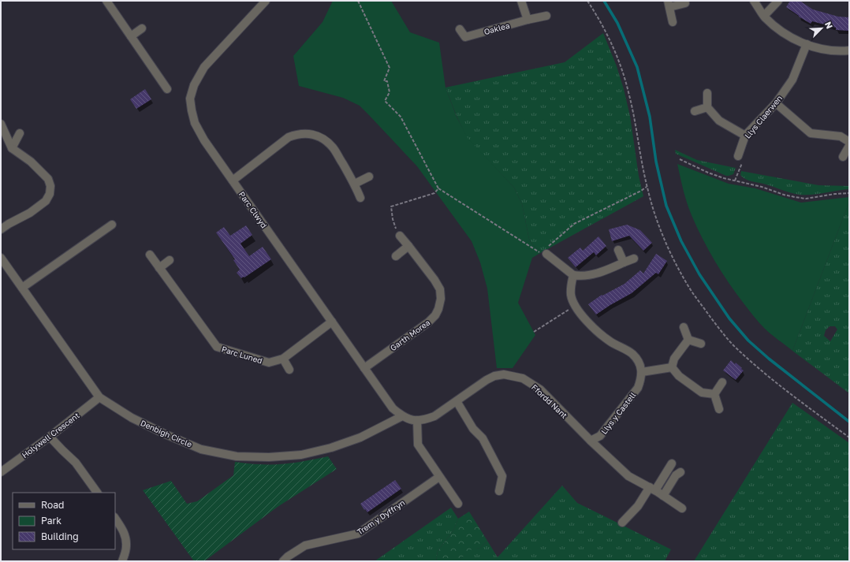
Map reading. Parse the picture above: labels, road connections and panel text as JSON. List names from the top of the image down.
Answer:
{
  "streets": {
    "street": [
      "Oaklea",
      "Llys Claerwen",
      "Parc Clwyd",
      "Garth Morea",
      "Parc Luned",
      "Ffordd Nant",
      "Llys y Castell",
      "Denbigh Circle",
      "Holywell Crescent",
      "Trem y Dyffryn"
    ]
  },
  "crossings": [
    ["Parc Clwyd", "Garth Morea"],
    ["Parc Clwyd", "Parc Luned"],
    ["Parc Clwyd", "Ffordd Nant"],
    ["Parc Clwyd", "Denbigh Circle"],
    ["Ffordd Nant", "Llys y Castell"],
    ["Ffordd Nant", "Denbigh Circle"],
    ["Denbigh Circle", "Holywell Crescent"]
  ],
  "legend": ["Road", "Park", "Building"],
  "north": "top right"
}
